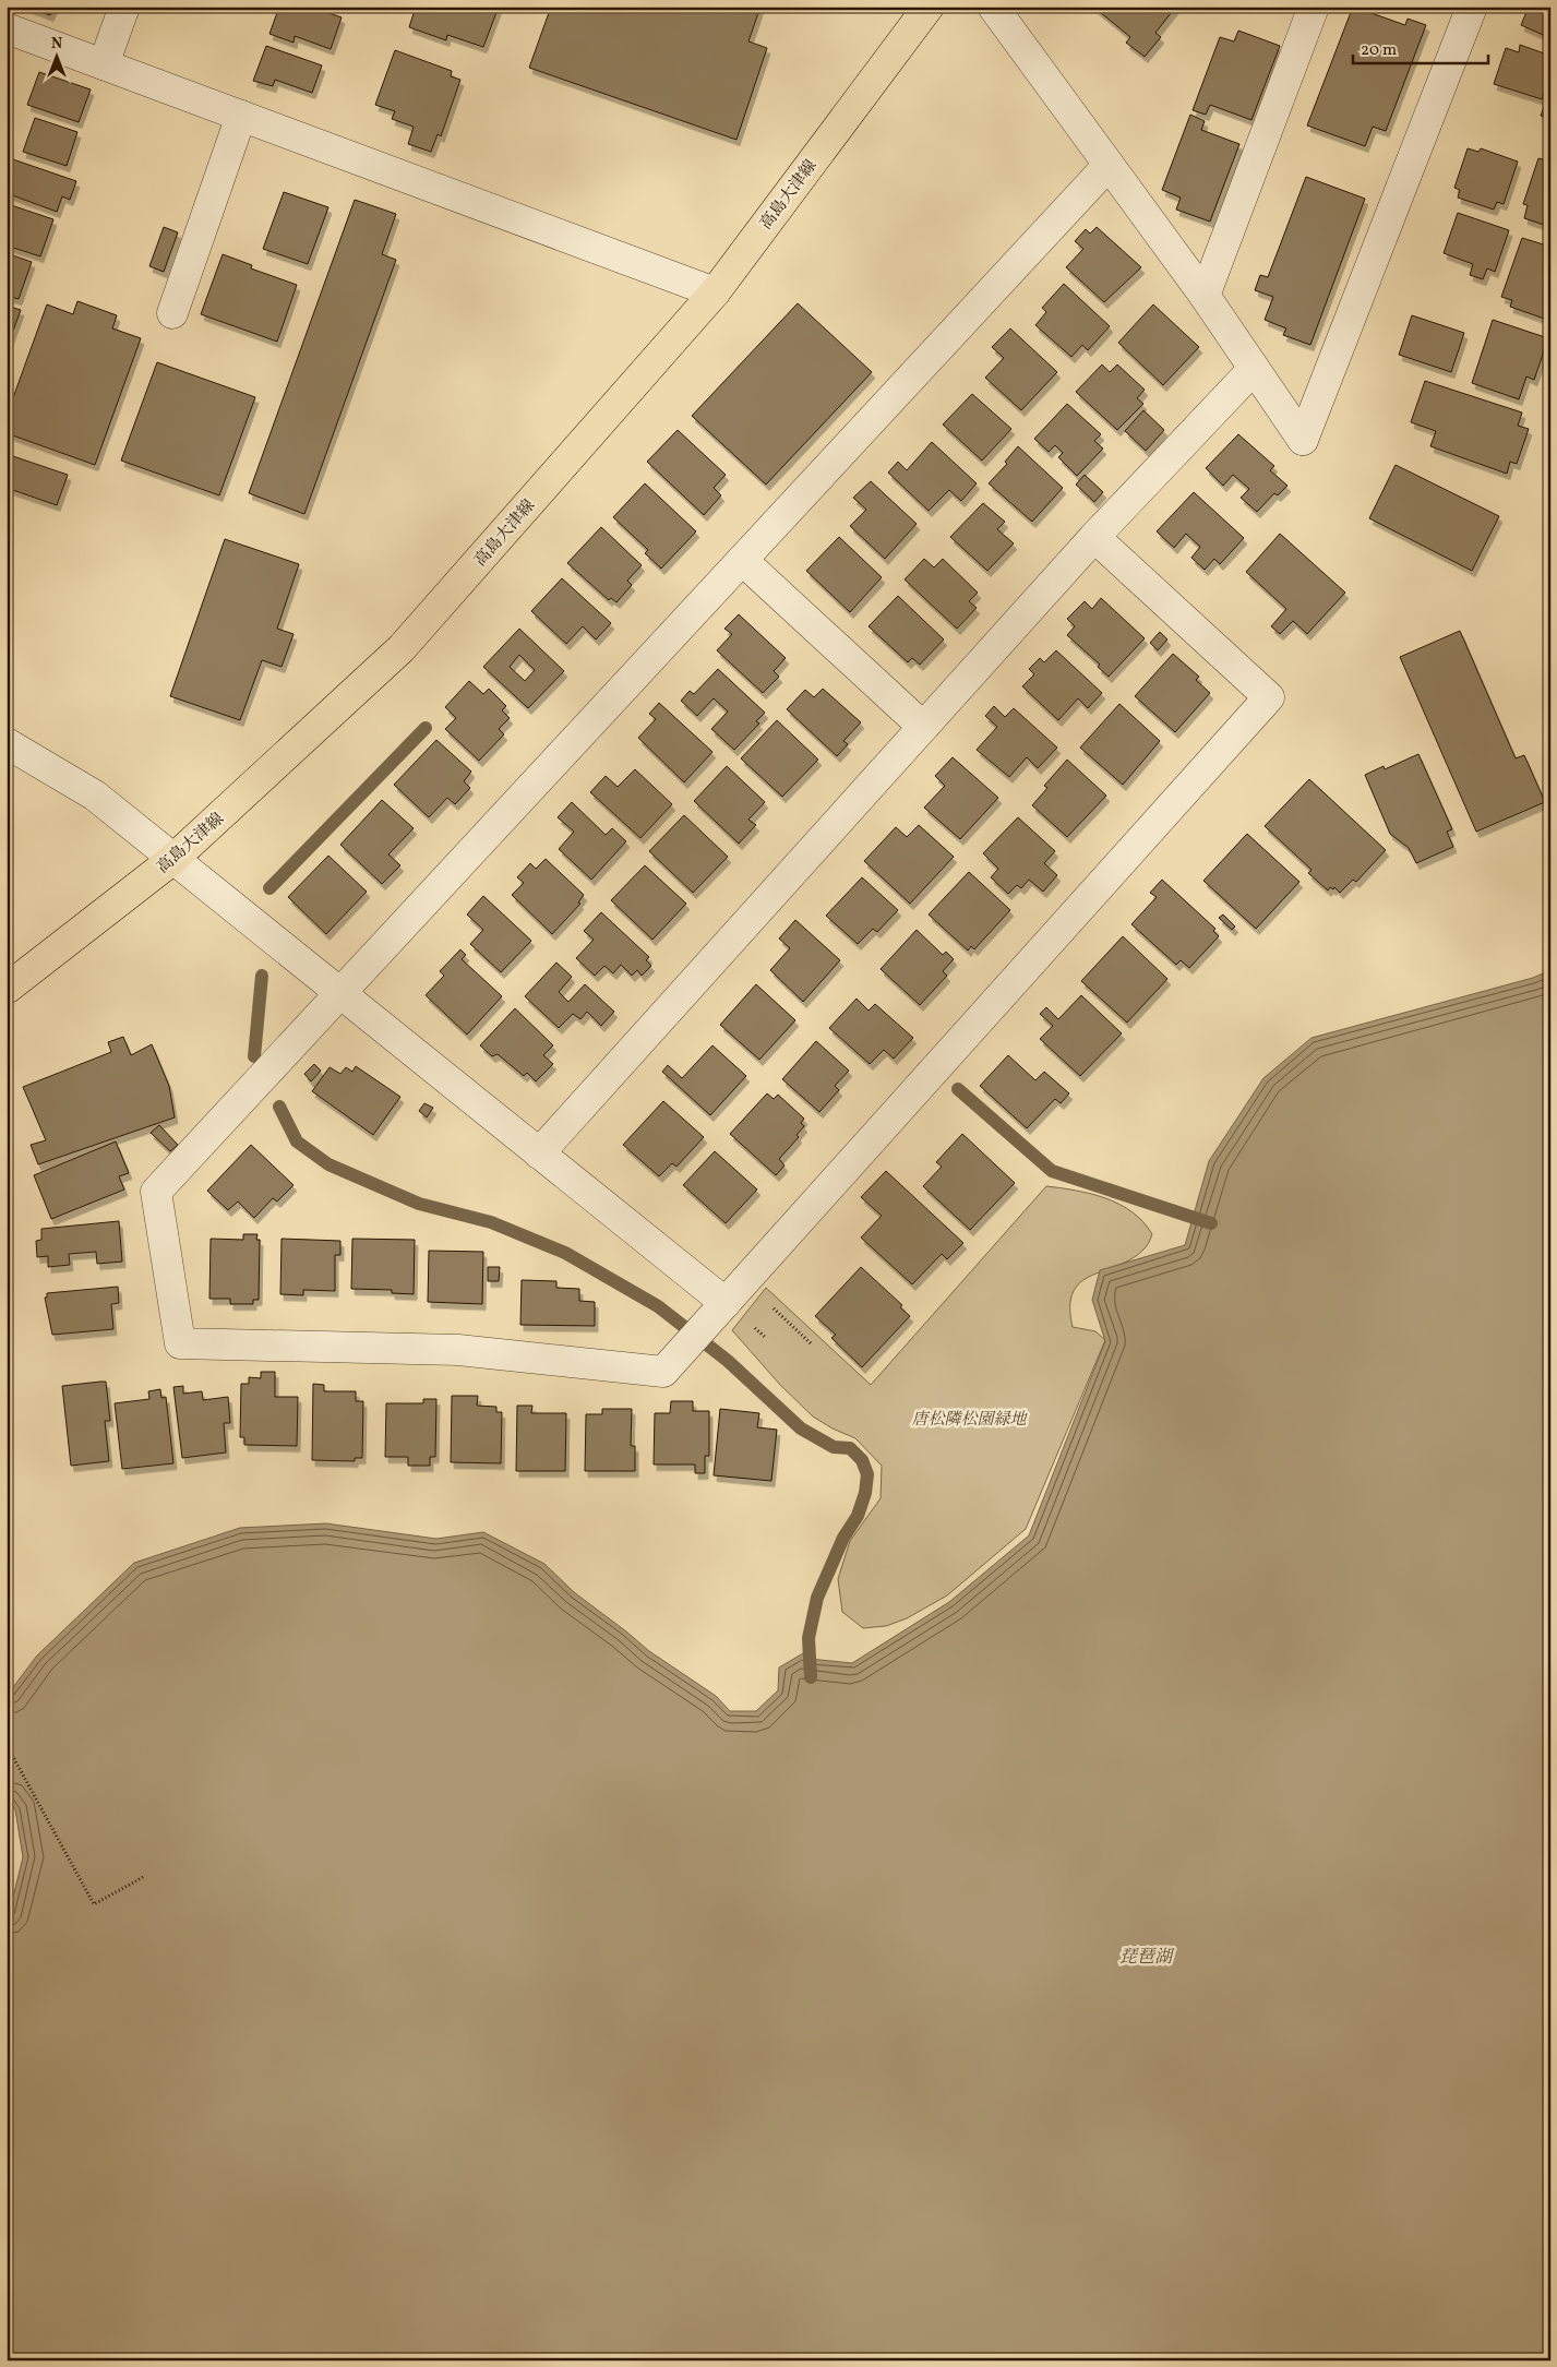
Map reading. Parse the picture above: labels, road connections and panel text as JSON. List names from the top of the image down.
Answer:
{
  "streets": {
    "main road": ["高島大津線"]
  },
  "water": ["琵琶湖"],
  "parks": ["唐松隣松園緑地"],
  "scale_bar": "20 m",
  "north": "top"
}
